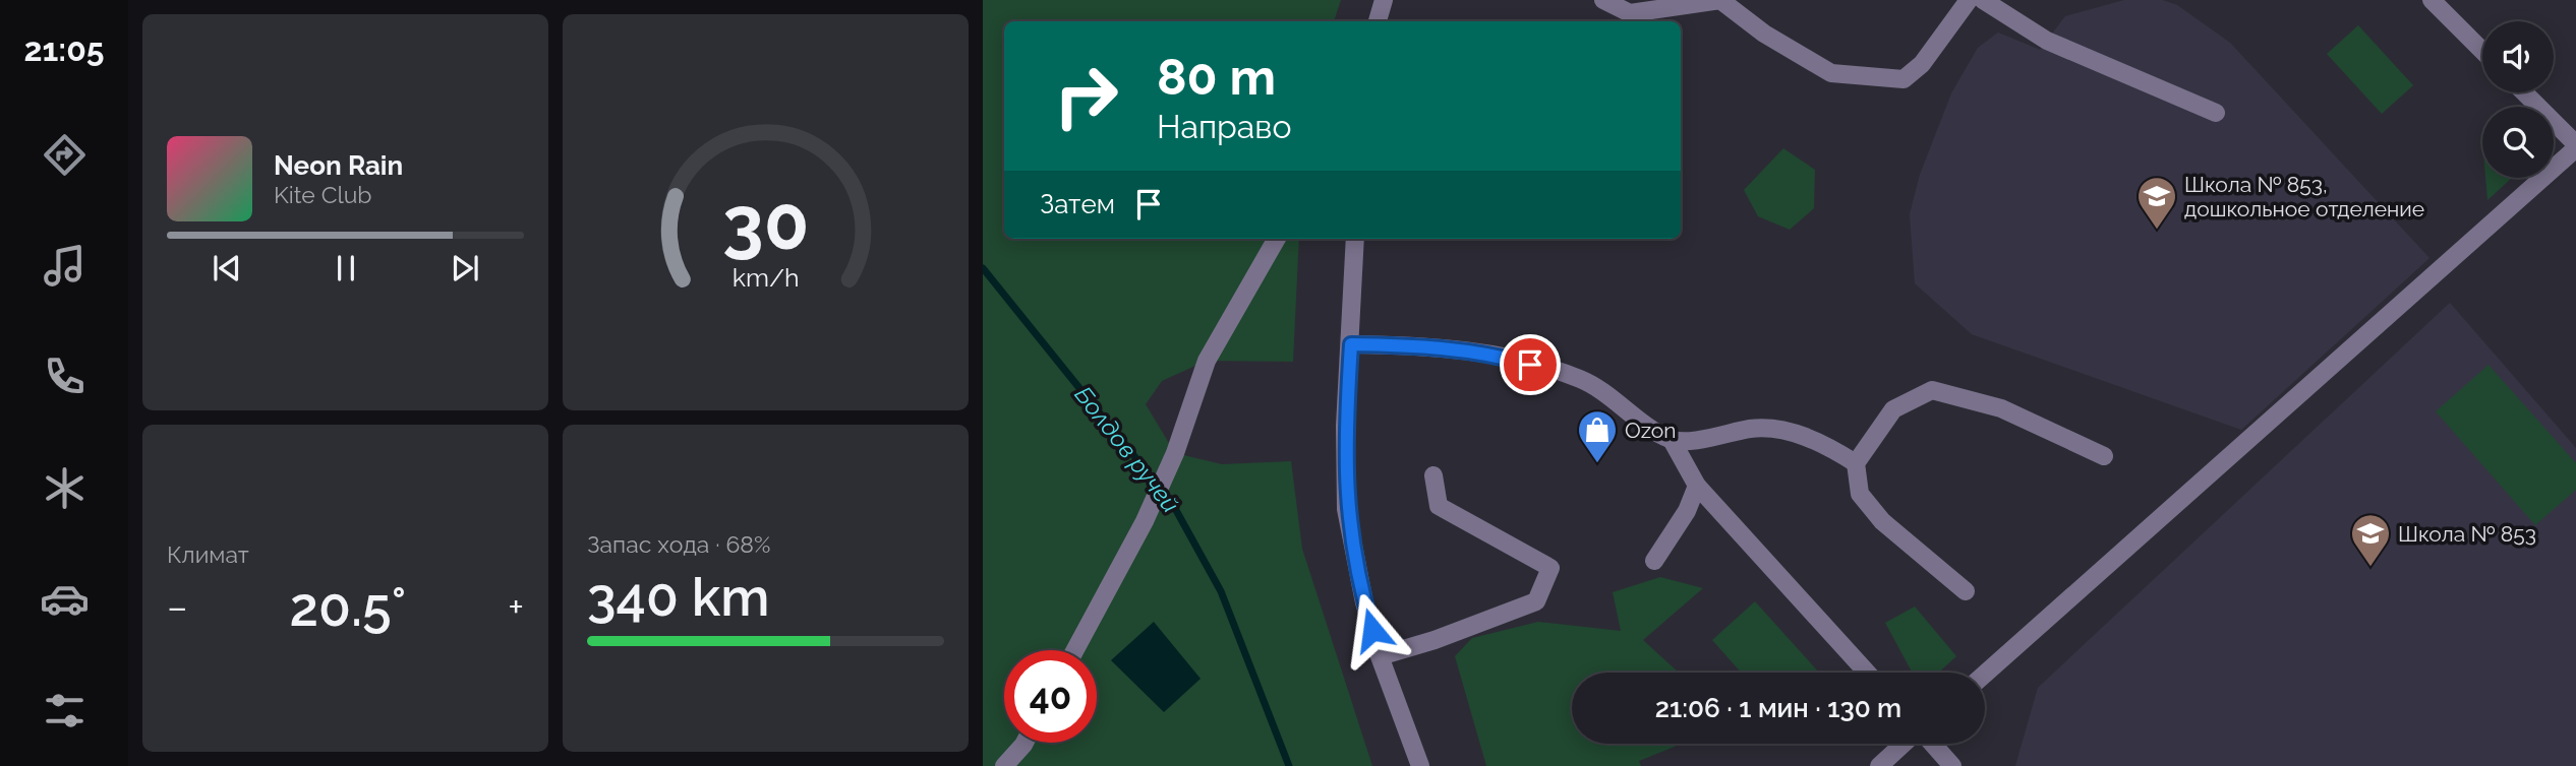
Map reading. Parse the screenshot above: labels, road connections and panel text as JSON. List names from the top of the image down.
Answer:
{
  "water": ["Болдов ручей"],
  "places": {
    "school or university": ["Школа № 853, дошкольное отделение", "Школа № 853"],
    "shop": ["Ozon"]
  },
  "page": {
    "tabs": "21:05",
    "turn": ["80 m", "Направо"],
    "song": ["Neon Rain", "Kite Club"],
    "then": "Затем",
    "tile": [
      "Климат",
      ["Запас хода · 68%", "340 km"]
    ],
    "heat": ["−", "20.5°", "+"],
    "limit": "40",
    "trip": "21:06 · 1 мин · 130 m",
    "gauge": ["30", "km/h"]
  }
}
